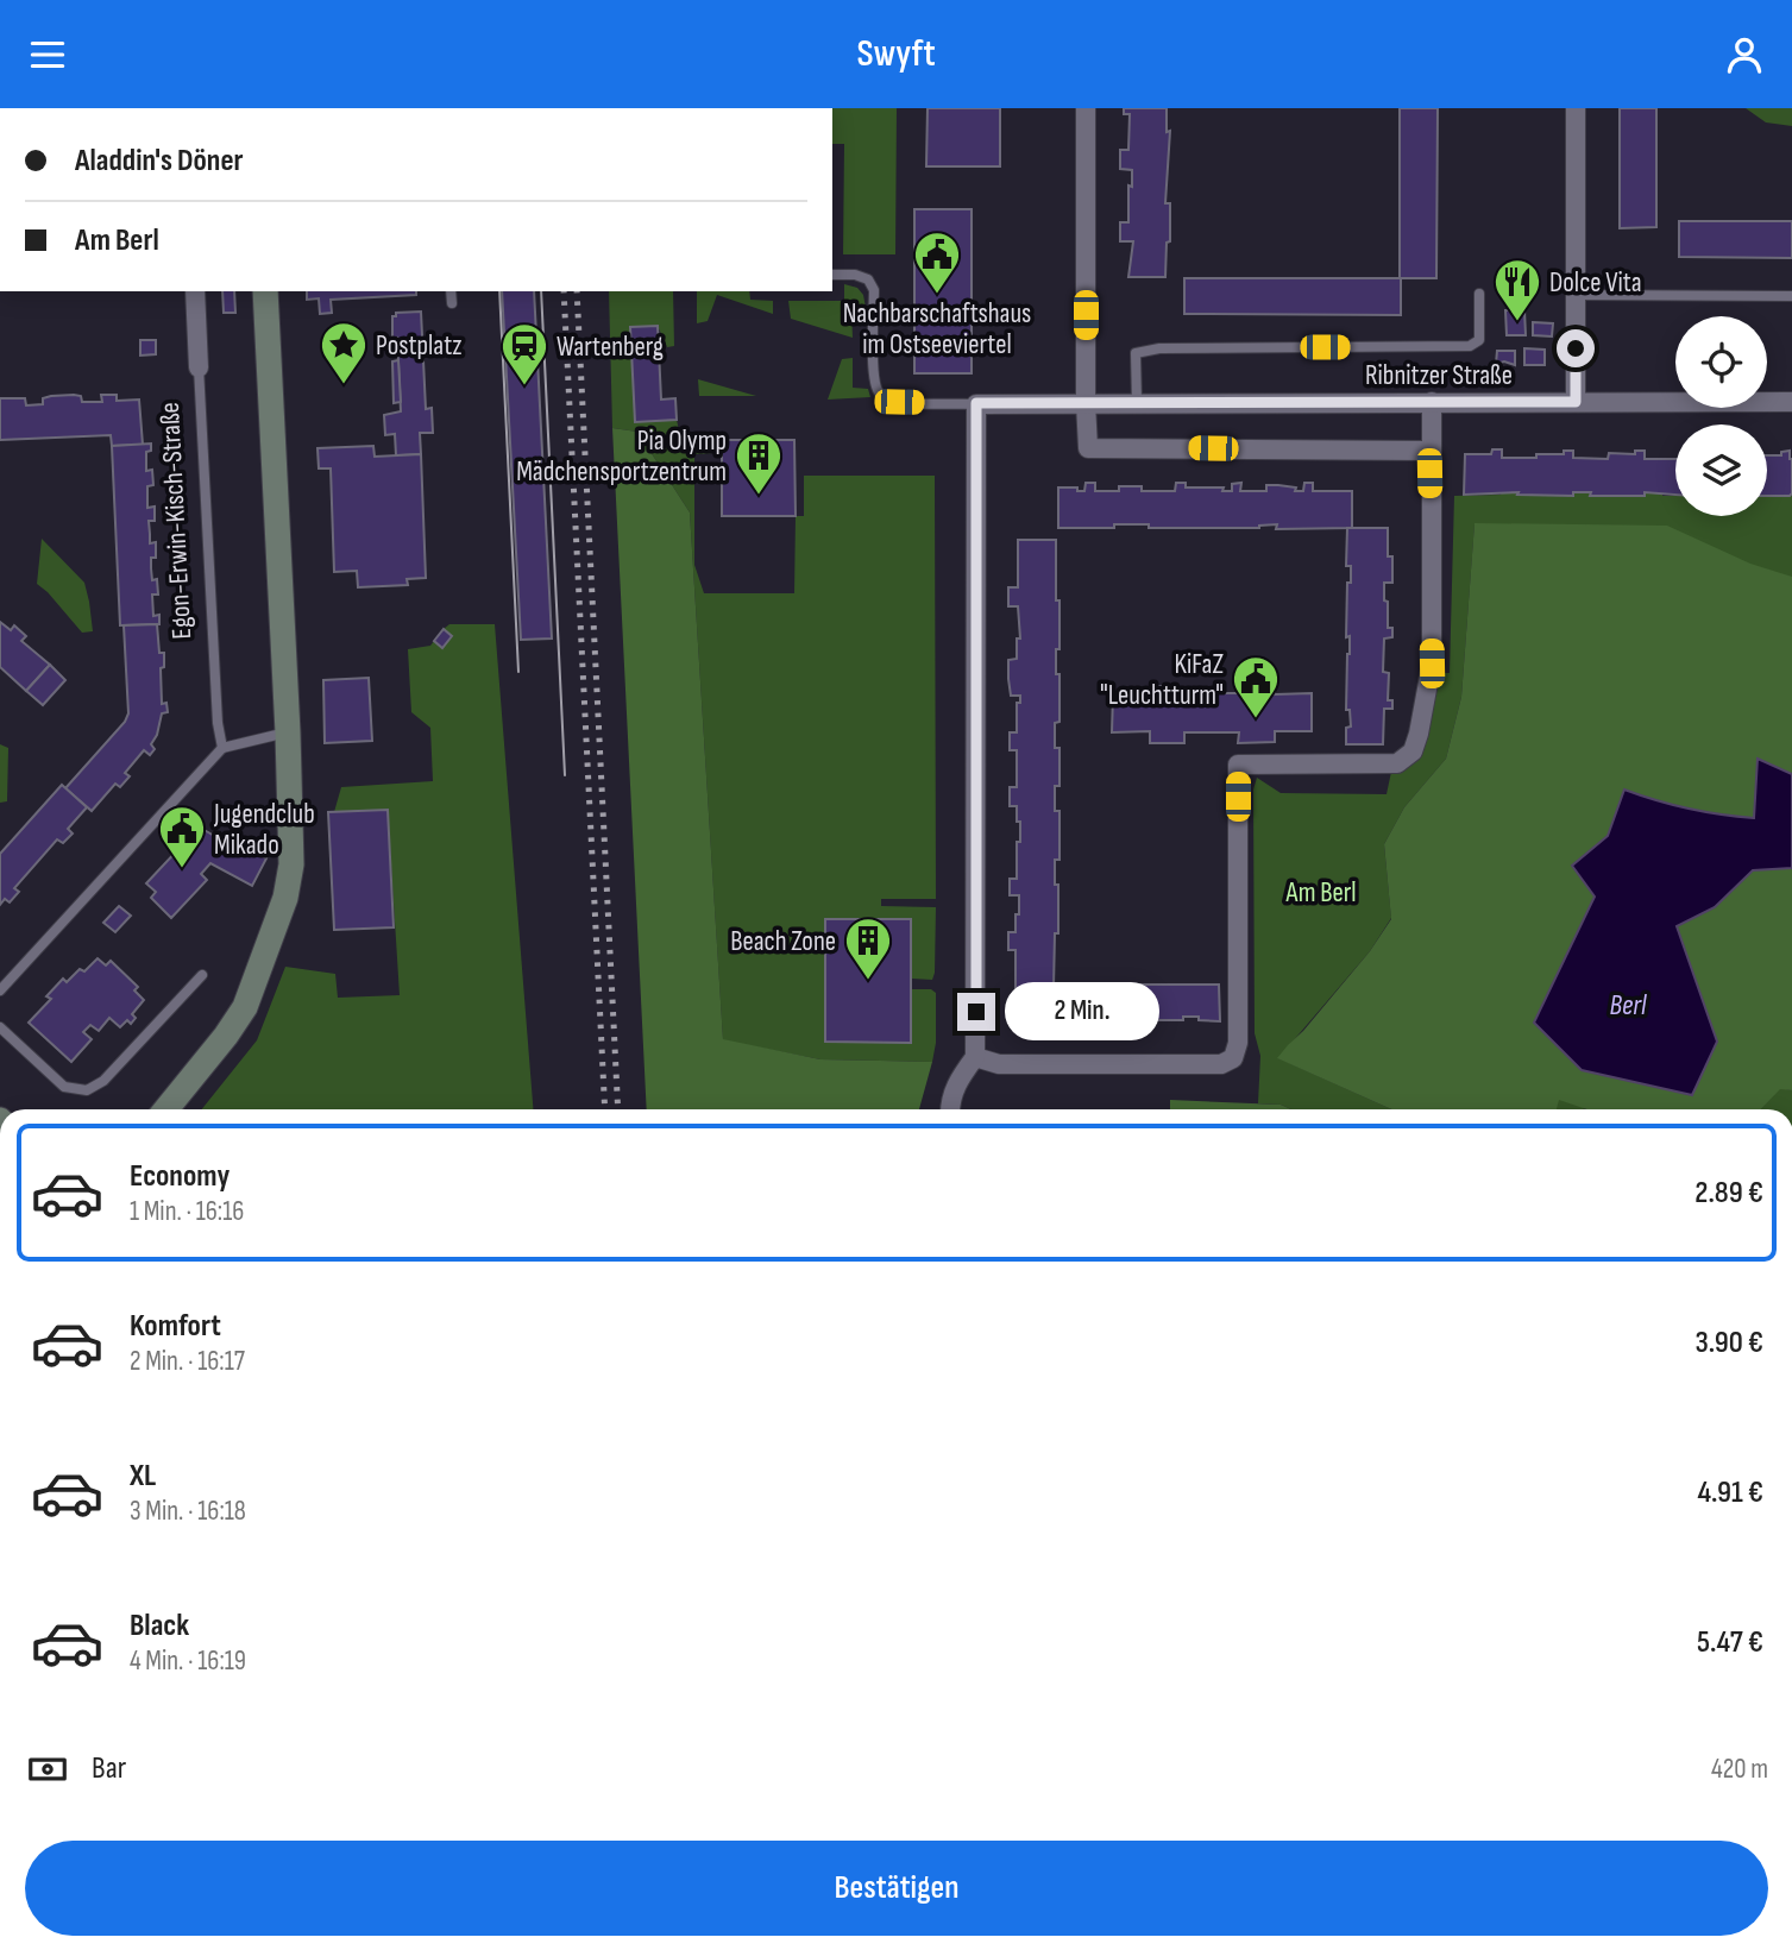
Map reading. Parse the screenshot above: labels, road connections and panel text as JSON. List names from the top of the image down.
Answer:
{
  "streets": {
    "street": ["Ribnitzer Straße", "Egon-Erwin-Kisch-Straße"]
  },
  "water": ["Berl"],
  "parks": ["Am Berl"],
  "places": {
    "public building": ["Nachbarschaftshaus im Ostseeviertel", "KiFaZ \"Leuchtturm\"", "Jugendclub Mikado"],
    "restaurant": ["Dolce Vita"],
    "place": ["Postplatz"],
    "station": ["Wartenberg"],
    "building": ["Pia Olymp Mädchensportzentrum", "Beach Zone"]
  },
  "page": {
    "header": "Swyft",
    "banner": ["Aladdin's Döner", "Am Berl"],
    "bubble": "2 Min.",
    "list": [
      {
        "name": "Economy",
        "note": "1 Min. · 16:16",
        "value": "2.89 €"
      },
      {
        "name": "Komfort",
        "note": "2 Min. · 16:17",
        "value": "3.90 €"
      },
      {
        "name": "XL",
        "note": "3 Min. · 16:18",
        "value": "4.91 €"
      },
      {
        "name": "Black",
        "note": "4 Min. · 16:19",
        "value": "5.47 €"
      }
    ],
    "pay": ["Bar", "420 m"],
    "buttons": "Bestätigen"
  }
}
